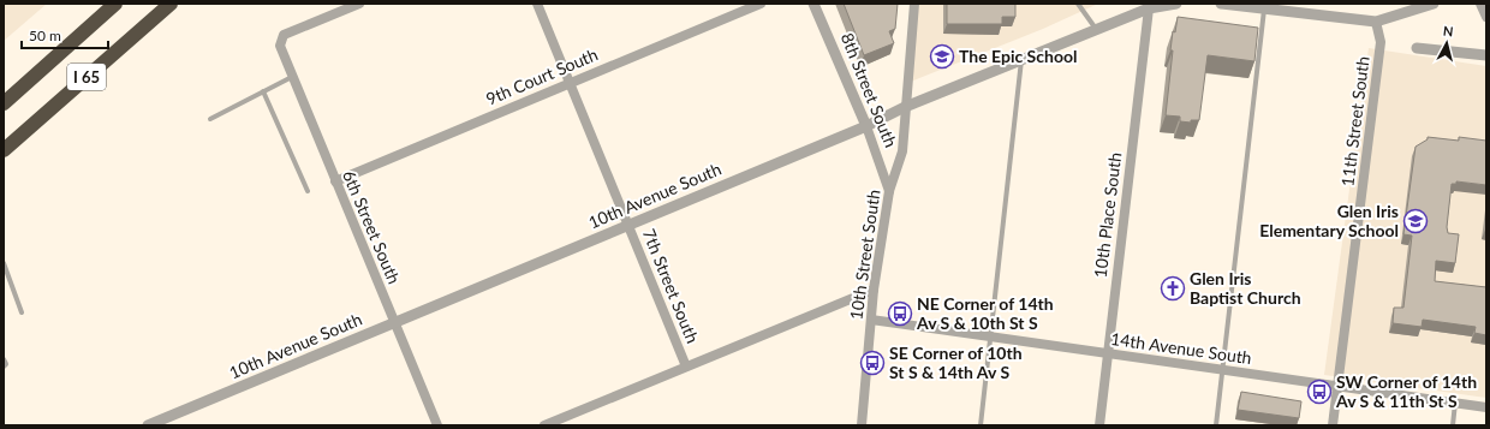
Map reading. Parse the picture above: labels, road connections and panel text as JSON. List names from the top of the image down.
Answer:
{
  "streets": {
    "highway": ["I 65"],
    "street": [
      "9th Court South",
      "8th Street South",
      "11th Street South",
      "10th Avenue South",
      "10th Place South",
      "6th Street South",
      "10th Street South",
      "7th Street South",
      "14th Avenue South"
    ]
  },
  "crossings": [
    ["9th Court South", "6th Street South"],
    ["9th Court South", "7th Street South"],
    ["8th Street South", "10th Avenue South"],
    ["8th Street South", "10th Street South"],
    ["11th Street South", "14th Avenue South"],
    ["10th Avenue South", "10th Place South"],
    ["10th Avenue South", "6th Street South"],
    ["10th Avenue South", "10th Street South"],
    ["10th Avenue South", "7th Street South"],
    ["10th Place South", "14th Avenue South"],
    ["10th Street South", "14th Avenue South"]
  ],
  "places": {
    "school or university": ["The Epic School", "Glen Iris Elementary School"],
    "church": ["Glen Iris Baptist Church"],
    "bus stop": ["NE Corner of 14th Av S & 10th St S", "SE Corner of 10th St S & 14th Av S", "SW Corner of 14th Av S & 11th St S"]
  },
  "scale_bar": "50 m",
  "north": "top"
}
